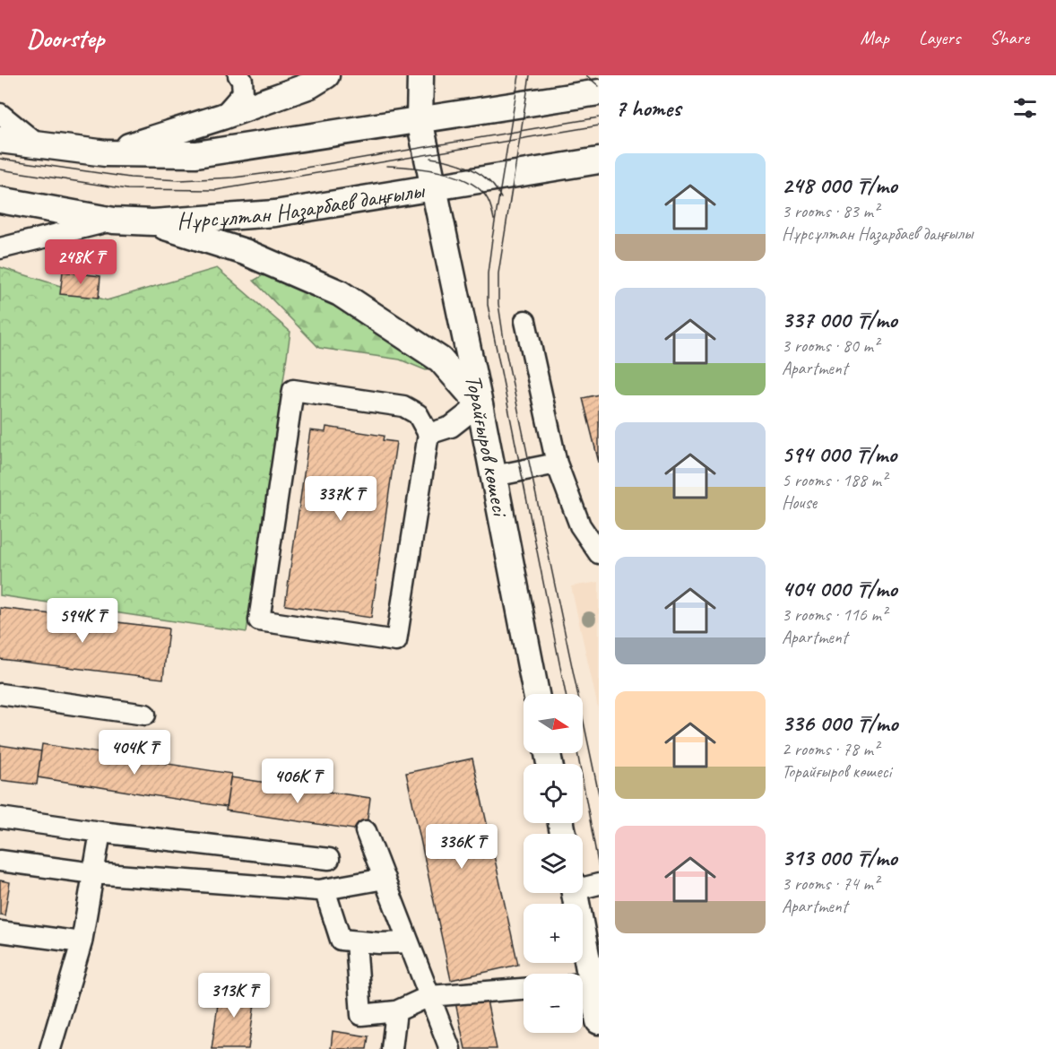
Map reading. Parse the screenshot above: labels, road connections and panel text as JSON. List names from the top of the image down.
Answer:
{
  "streets": {
    "main road": ["Нұрсұлтан Назарбаев даңғылы", "Торайғыров көшесі"]
  },
  "crossings": [
    ["Нұрсұлтан Назарбаев даңғылы", "Торайғыров көшесі"]
  ],
  "north": "right",
  "page": {
    "header": "Doorstep",
    "nav": ["Map", "Layers", "Share"],
    "heading": "7 homes",
    "list": [
      {
        "name": "248 000 ₸/mo",
        "note": "3 rooms · 83 m² · Нұрсұлтан Назарбаев даңғылы"
      },
      {
        "name": "337 000 ₸/mo",
        "note": "3 rooms · 80 m² · Apartment"
      },
      {
        "name": "594 000 ₸/mo",
        "note": "5 rooms · 188 m² · House"
      },
      {
        "name": "404 000 ₸/mo",
        "note": "3 rooms · 116 m² · Apartment"
      },
      {
        "name": "336 000 ₸/mo",
        "note": "2 rooms · 78 m² · Торайғыров көшесі"
      },
      {
        "name": "313 000 ₸/mo",
        "note": "3 rooms · 74 m² · Apartment"
      }
    ],
    "price": [
      "248K ₸",
      "337K ₸",
      "594K ₸",
      "404K ₸",
      "406K ₸",
      "336K ₸",
      "313K ₸"
    ],
    "map_buttons": ["+", "−"]
  }
}
